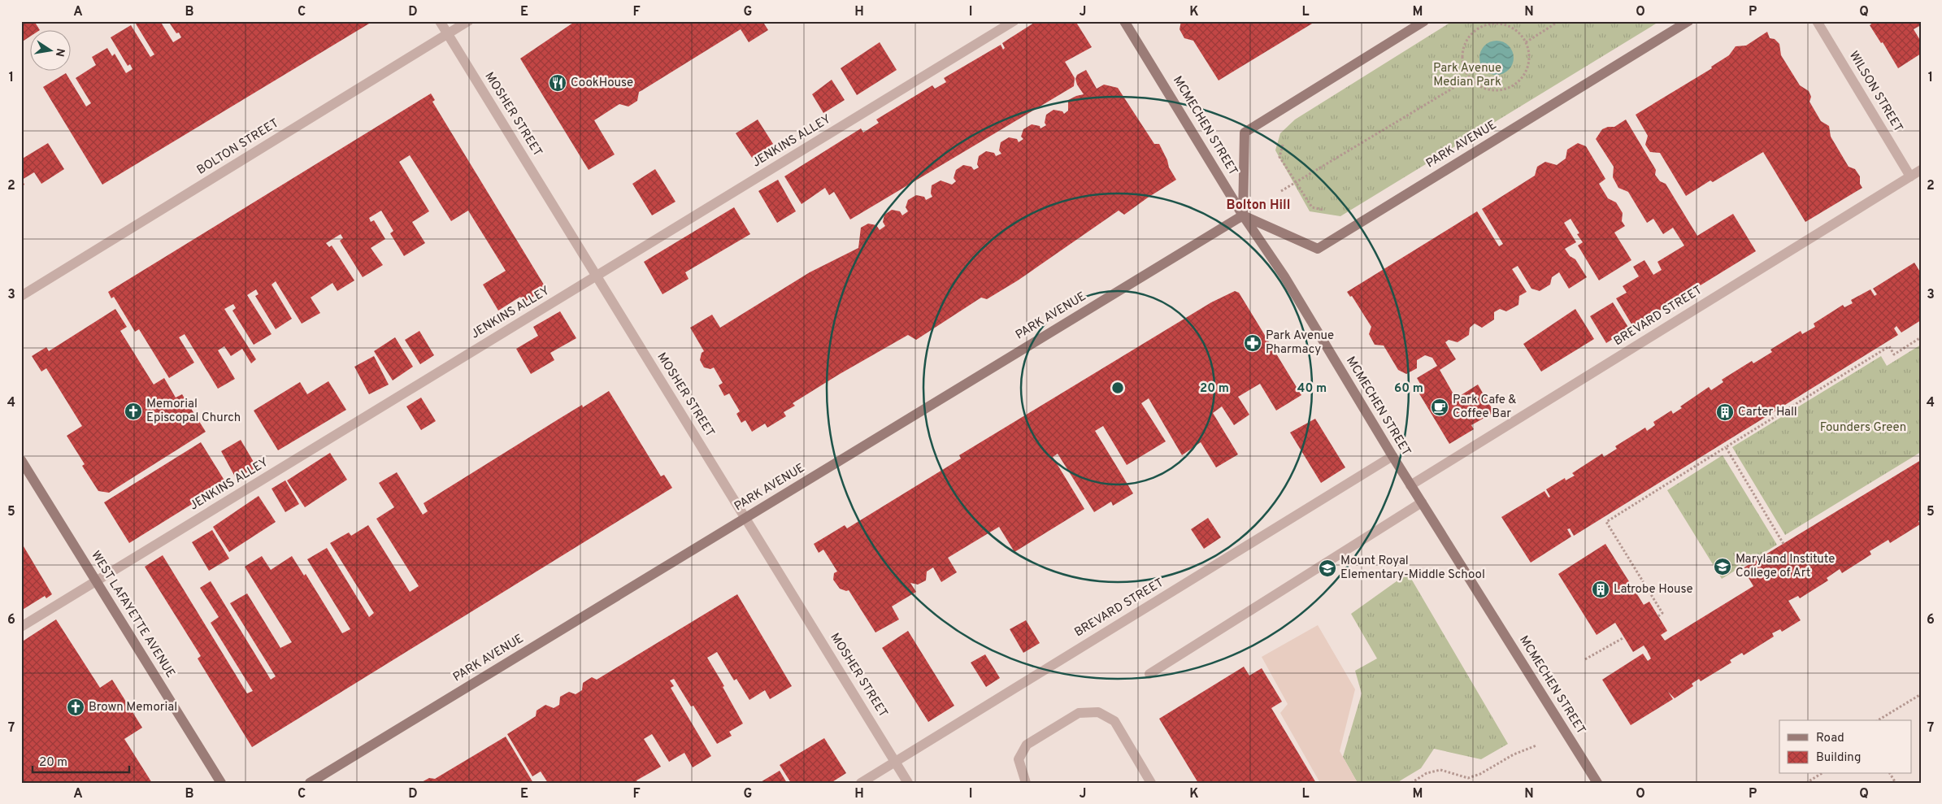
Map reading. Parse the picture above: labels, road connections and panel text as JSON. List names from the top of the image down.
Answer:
{
  "streets": {
    "street": [
      "WILSON STREET",
      "MOSHER STREET",
      "MCMECHEN STREET",
      "JENKINS ALLEY",
      "PARK AVENUE",
      "BOLTON STREET",
      "BREVARD STREET",
      "WEST LAFAYETTE AVENUE"
    ]
  },
  "crossings": [
    ["WILSON STREET", "BREVARD STREET"],
    ["MOSHER STREET", "JENKINS ALLEY"],
    ["MOSHER STREET", "PARK AVENUE"],
    ["MOSHER STREET", "BOLTON STREET"],
    ["MOSHER STREET", "BREVARD STREET"],
    ["MCMECHEN STREET", "PARK AVENUE"],
    ["MCMECHEN STREET", "BREVARD STREET"],
    ["JENKINS ALLEY", "WEST LAFAYETTE AVENUE"]
  ],
  "districts": ["Bolton Hill"],
  "parks": ["Park Avenue Median Park", "Founders Green"],
  "places": {
    "restaurant": ["CookHouse"],
    "pharmacy": ["Park Avenue Pharmacy"],
    "cafe": ["Park Cafe & Coffee Bar"],
    "church": ["Memorial Episcopal Church", "Brown Memorial"],
    "building": ["Carter Hall", "Latrobe House"],
    "school or university": ["Maryland Institute College of Art", "Mount Royal Elementary-Middle School"]
  },
  "legend": ["Road", "Building"],
  "scale_bar": "20 m",
  "north": "right",
  "grid": {
    "columns": [
      "A",
      "B",
      "C",
      "D",
      "E",
      "F",
      "G",
      "H",
      "I",
      "J",
      "K",
      "L",
      "M",
      "N",
      "O",
      "P",
      "Q"
    ],
    "rows": [
      "1",
      "2",
      "3",
      "4",
      "5",
      "6",
      "7"
    ]
  },
  "rings": ["20 m", "40 m", "60 m"]
}
